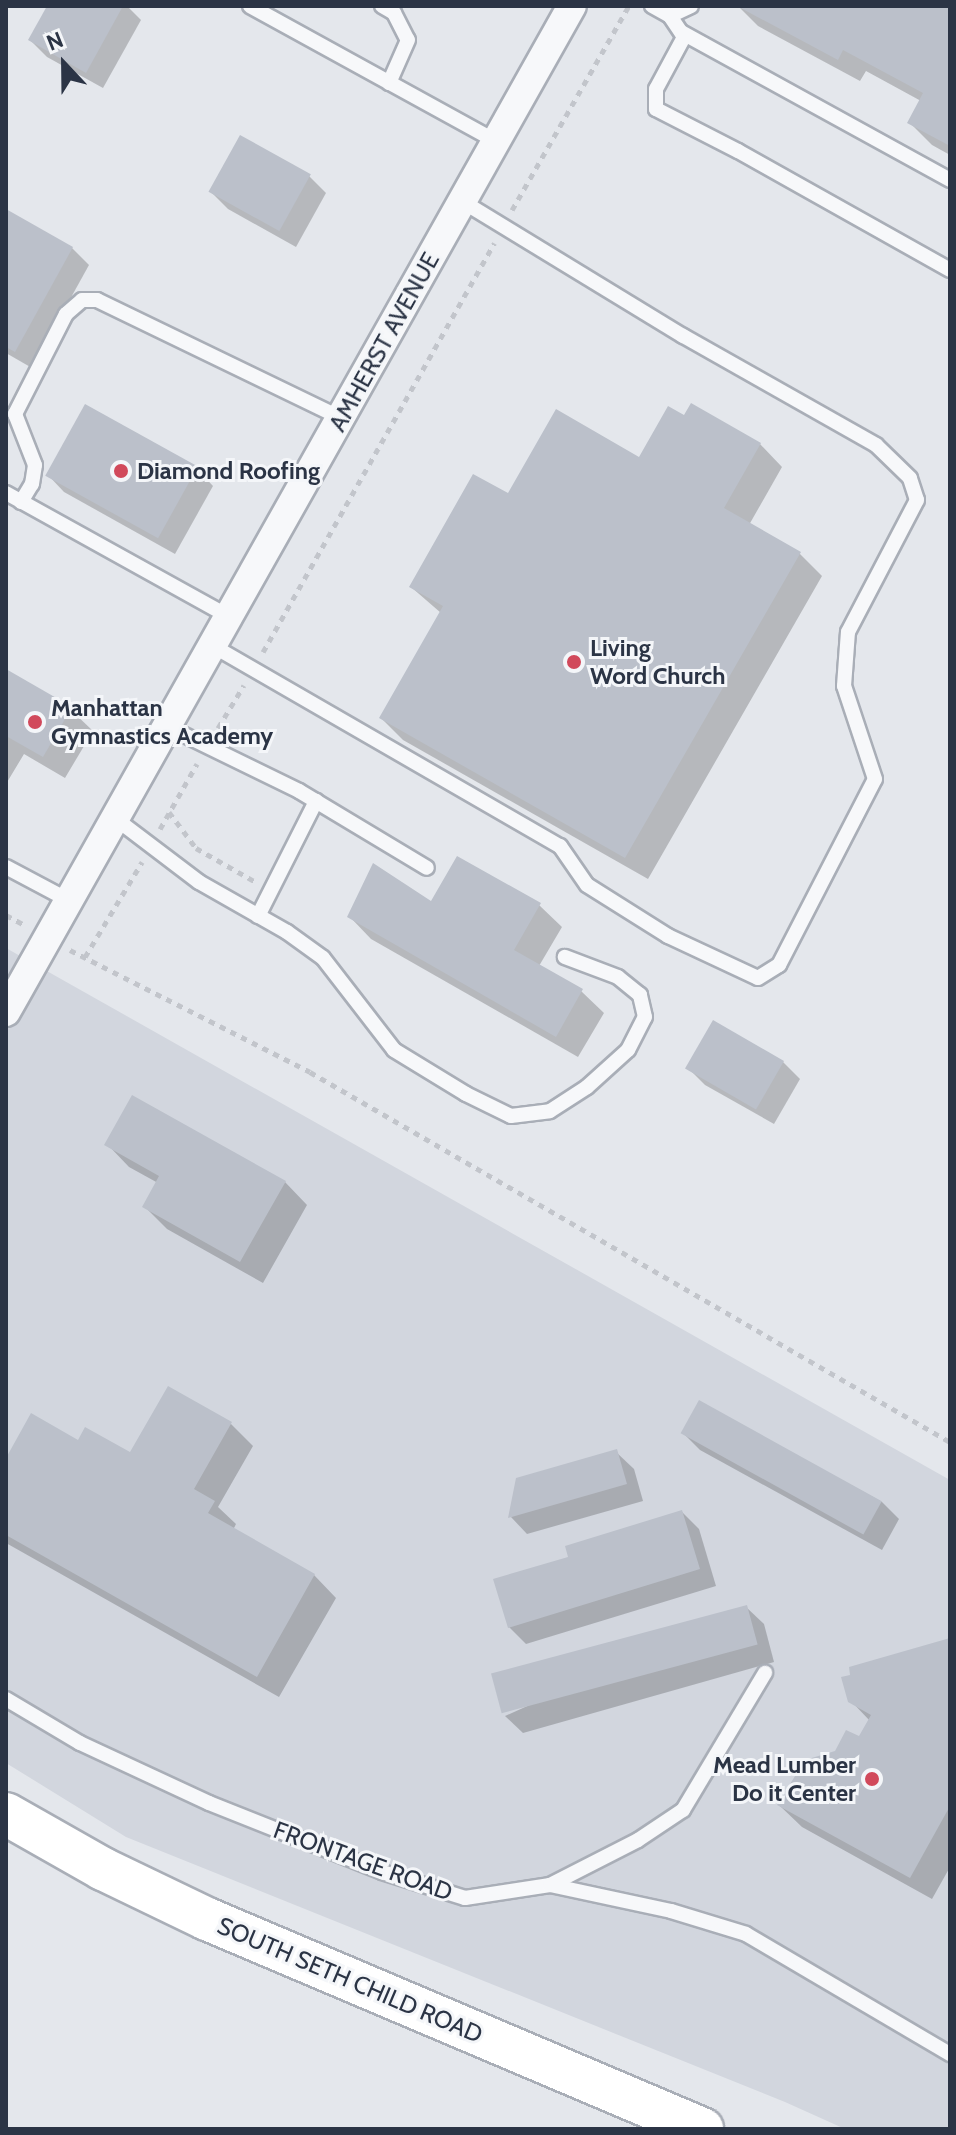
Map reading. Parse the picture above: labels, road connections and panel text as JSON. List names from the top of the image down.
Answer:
{
  "streets": {
    "main road": ["SOUTH SETH CHILD ROAD"],
    "street": ["AMHERST AVENUE"],
    "lane": ["FRONTAGE ROAD"]
  },
  "places": [
    "Diamond Roofing",
    "Living Word Church",
    "Manhattan Gymnastics Academy",
    "Mead Lumber Do it Center"
  ],
  "north": "top"
}
